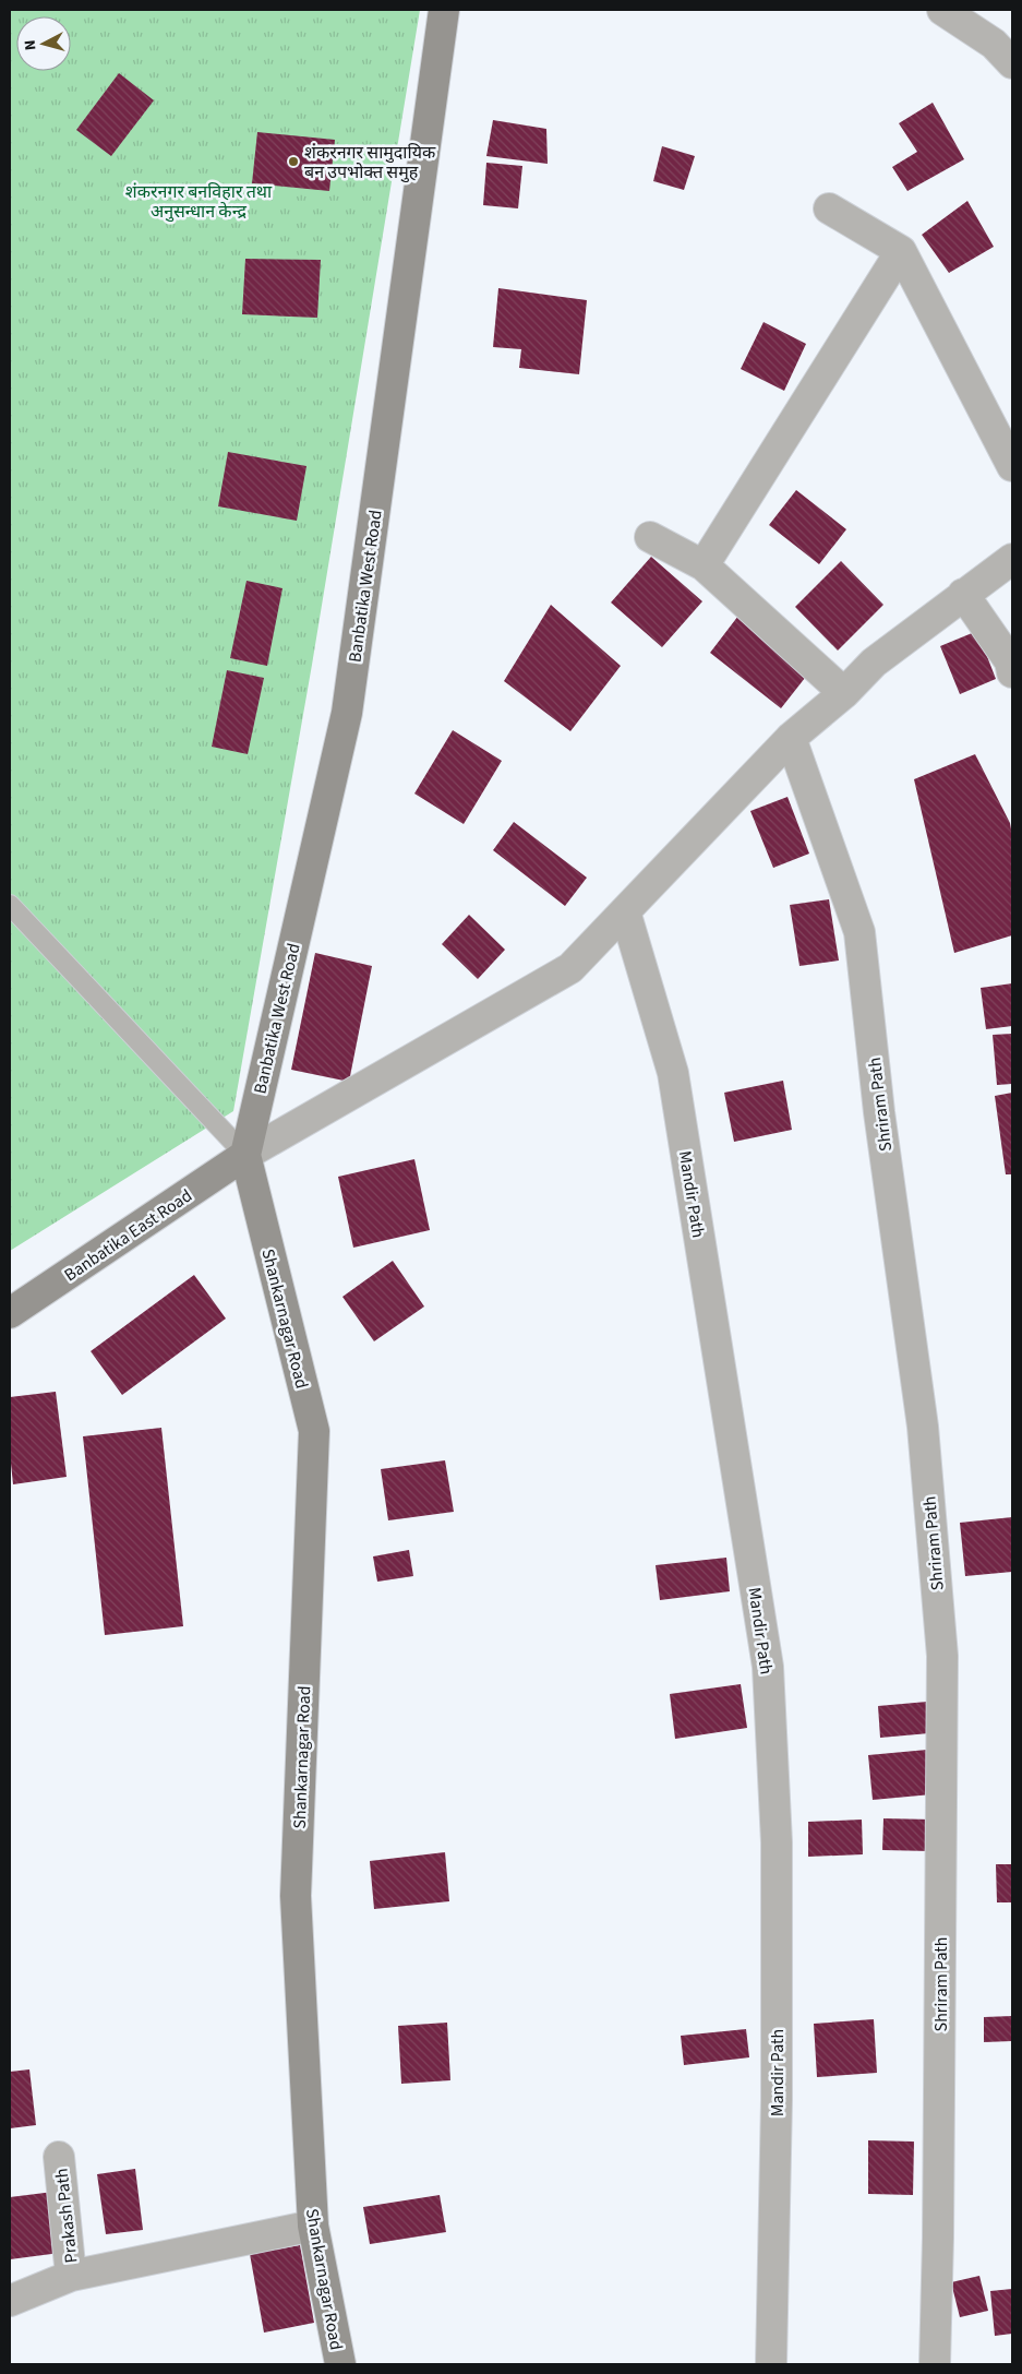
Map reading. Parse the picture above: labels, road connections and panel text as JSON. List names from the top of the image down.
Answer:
{
  "streets": {
    "street": [
      "Banbatika West Road",
      "Shriram Path",
      "Mandir Path",
      "Banbatika East Road",
      "Shankarnagar Road",
      "Prakash Path"
    ]
  },
  "crossings": [
    ["Banbatika West Road", "Banbatika East Road"],
    ["Banbatika West Road", "Shankarnagar Road"],
    ["Banbatika East Road", "Shankarnagar Road"]
  ],
  "parks": ["शंकरनगर बनविहार तथा अनुसन्धान केन्द्र"],
  "places": ["शंकरनगर सामुदायिक बन उपभोक्त समुह"],
  "north": "left"
}
